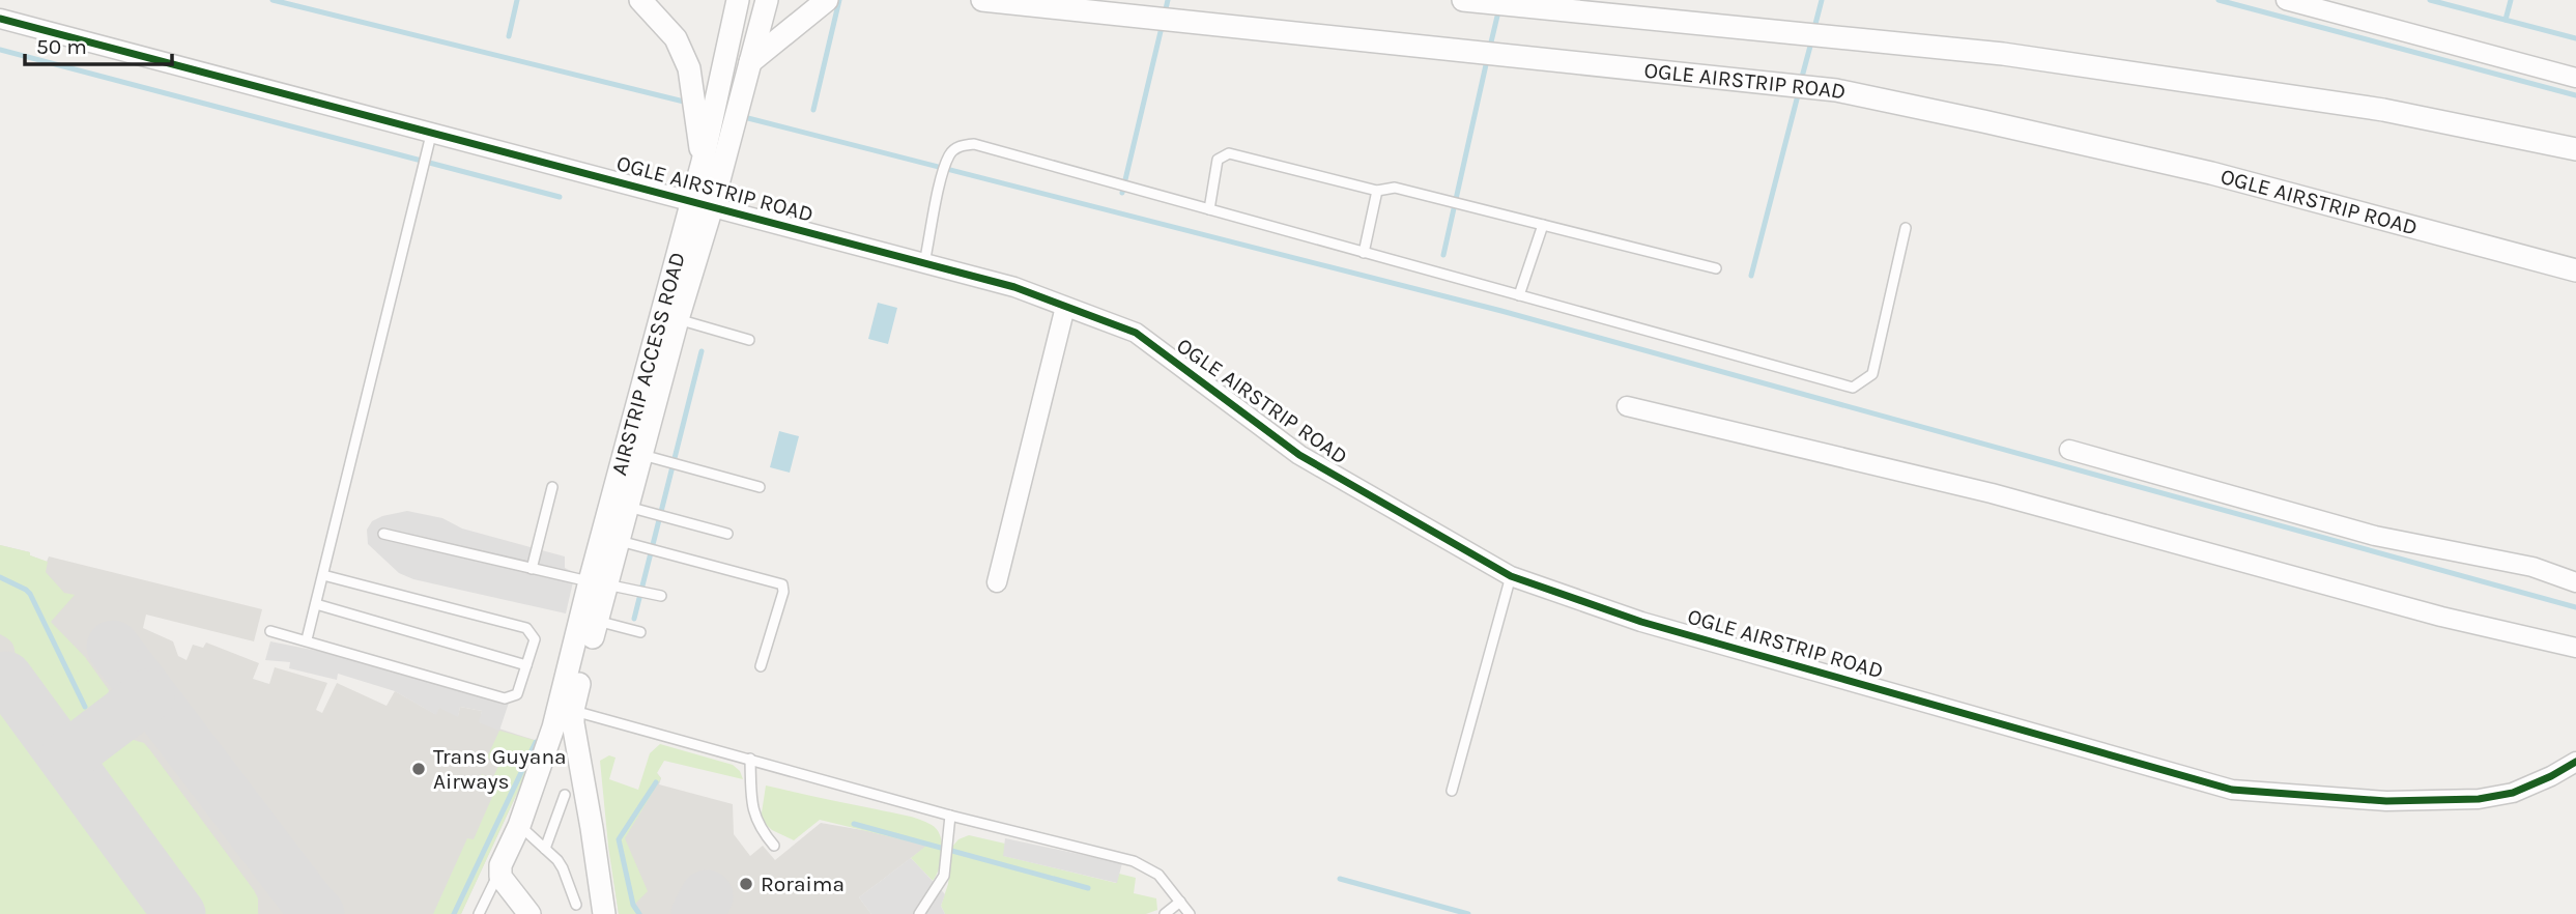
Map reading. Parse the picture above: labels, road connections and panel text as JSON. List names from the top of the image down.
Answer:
{
  "streets": {
    "street": ["OGLE AIRSTRIP ROAD", "AIRSTRIP ACCESS ROAD"]
  },
  "crossings": [
    ["OGLE AIRSTRIP ROAD", "AIRSTRIP ACCESS ROAD"]
  ],
  "places": ["Trans Guyana Airways", "Roraima"],
  "scale_bar": "50 m"
}
